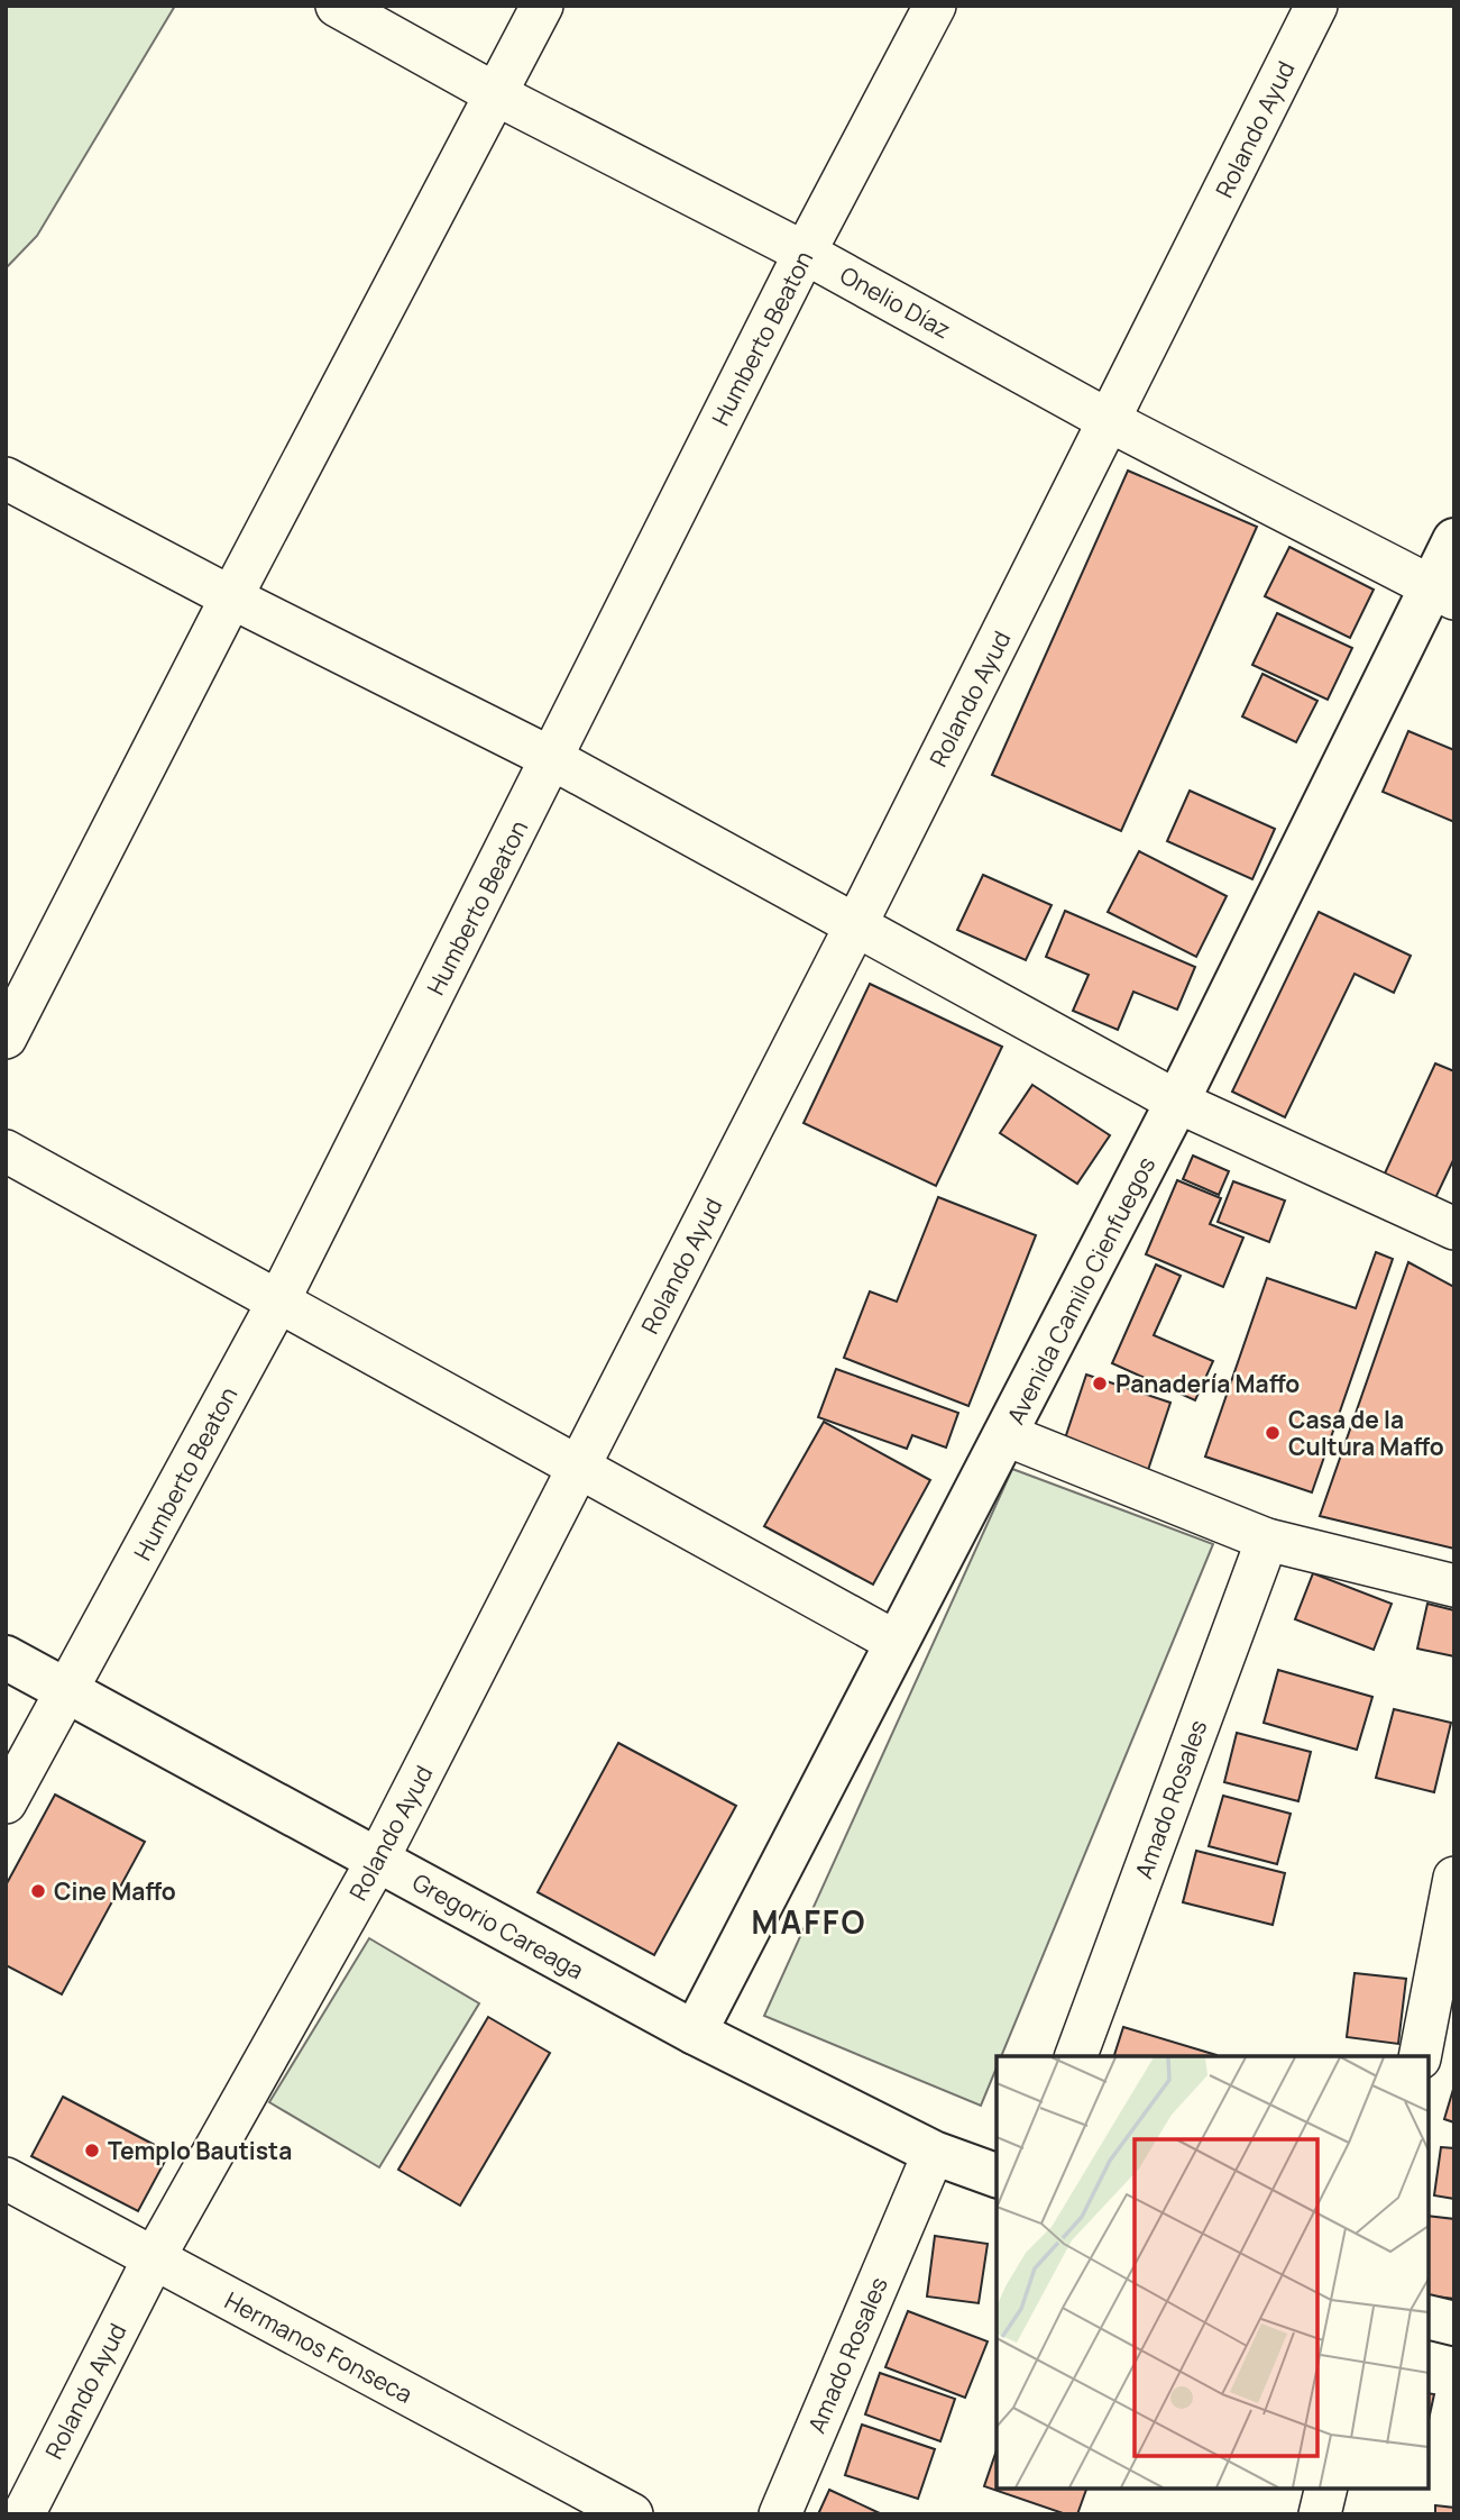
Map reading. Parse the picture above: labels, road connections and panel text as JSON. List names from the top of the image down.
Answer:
{
  "streets": {
    "main road": ["Avenida Camilo Cienfuegos", "Gregorio Careaga"],
    "street": [
      "Rolando Ayud",
      "Onelio Díaz",
      "Humberto Beaton",
      "Amado Rosales",
      "Hermanos Fonseca"
    ]
  },
  "crossings": [
    ["Rolando Ayud", "Onelio Díaz"],
    ["Rolando Ayud", "Gregorio Careaga"],
    ["Rolando Ayud", "Hermanos Fonseca"],
    ["Onelio Díaz", "Humberto Beaton"],
    ["Onelio Díaz", "Avenida Camilo Cienfuegos"],
    ["Humberto Beaton", "Gregorio Careaga"],
    ["Avenida Camilo Cienfuegos", "Gregorio Careaga"],
    ["Amado Rosales", "Gregorio Careaga"]
  ],
  "districts": ["MAFFO"],
  "places": [
    "Panadería Maffo",
    "Casa de la Cultura Maffo",
    "Cine Maffo",
    "Templo Bautista"
  ]
}
